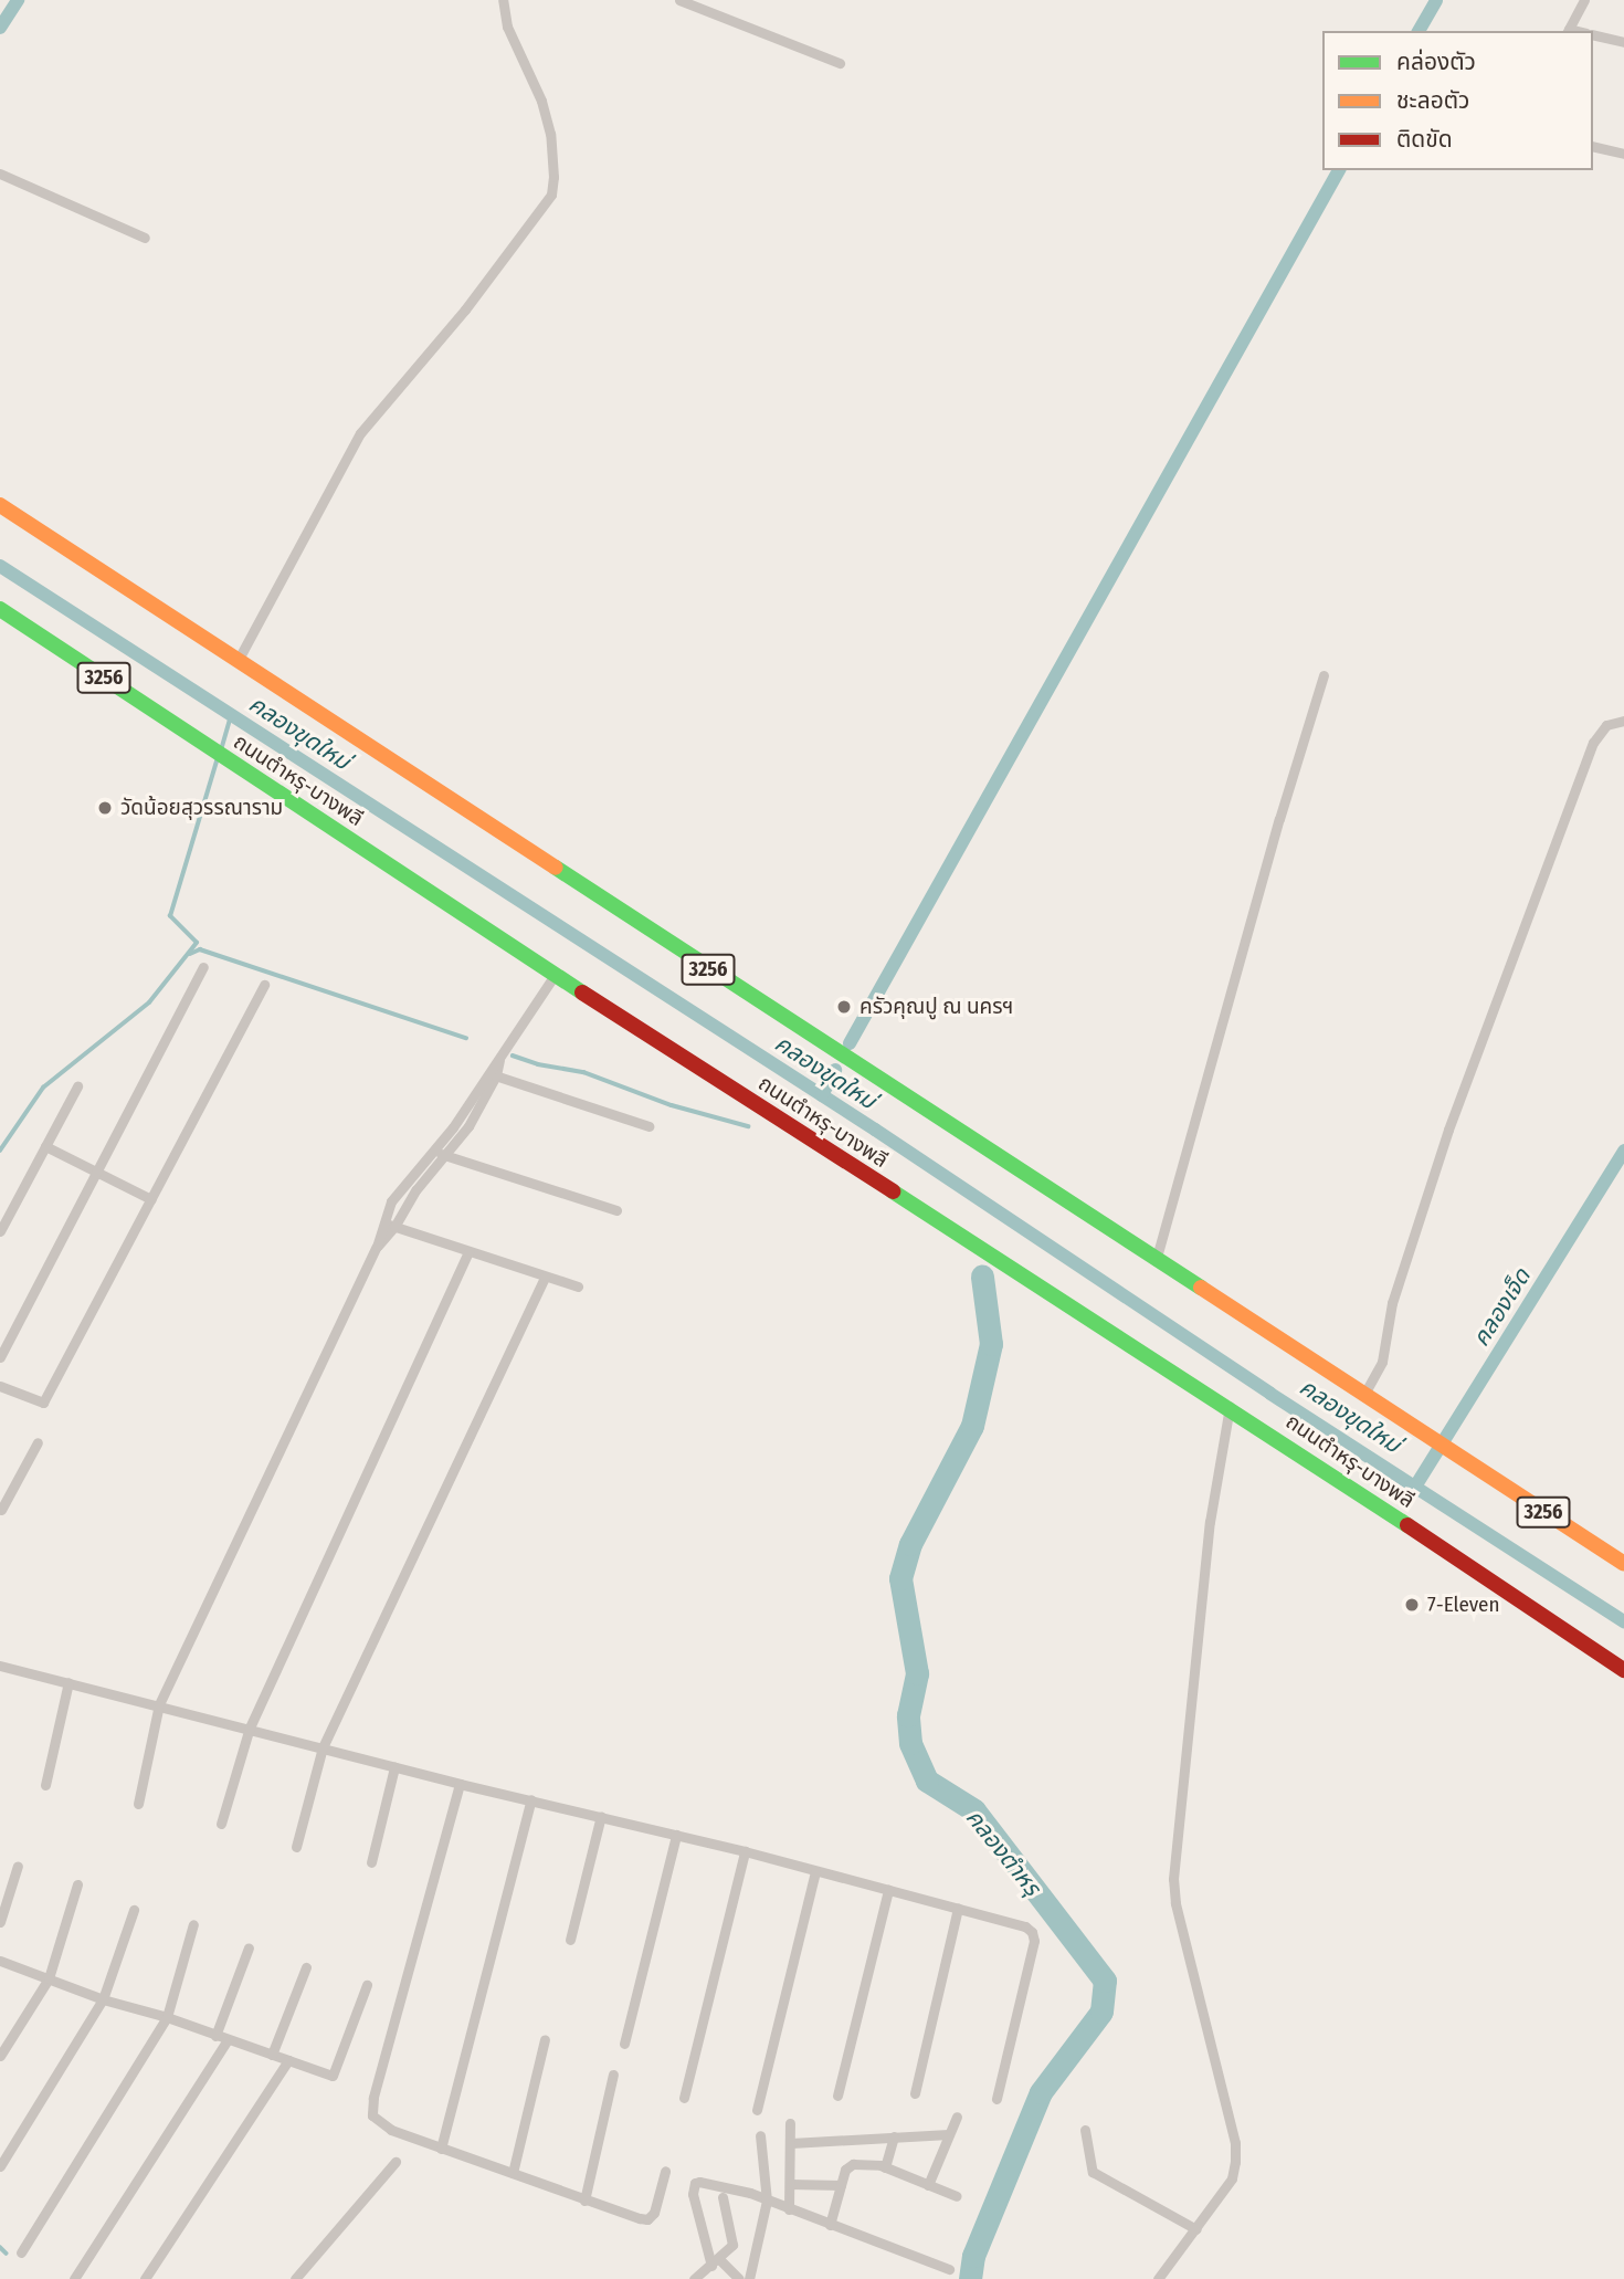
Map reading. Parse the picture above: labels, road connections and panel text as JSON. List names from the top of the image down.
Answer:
{
  "streets": {
    "main road": ["3256", "ถนนตำหรุ-บางพลี"]
  },
  "water": ["คลองขุดใหม่", "คลองเจ็ด", "คลองตำหรุ"],
  "places": ["วัดน้อยสุวรรณาราม", "ครัวคุณปู ณ นครฯ", "7-Eleven"],
  "legend": ["คล่องตัว", "ชะลอตัว", "ติดขัด"]
}
